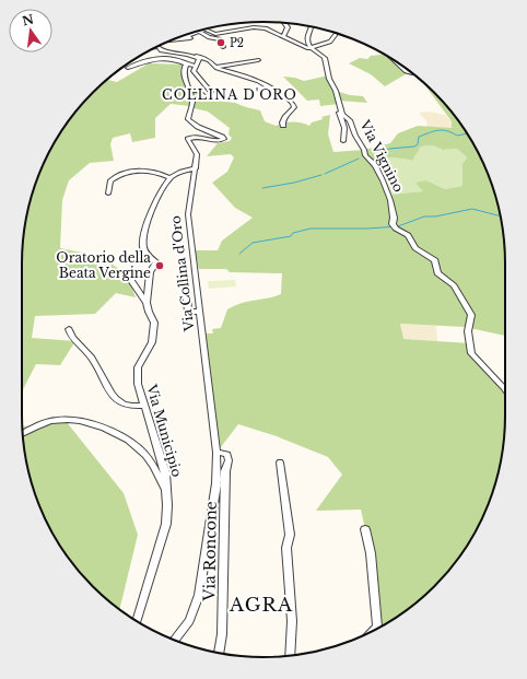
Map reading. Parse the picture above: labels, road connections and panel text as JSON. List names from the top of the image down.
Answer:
{
  "streets": {
    "street": [
      "Via Vignino",
      "Via Collina d'Oro",
      "Via Municipio",
      "Via Roncone"
    ]
  },
  "crossings": [
    ["Via Collina d'Oro", "Via Roncone"]
  ],
  "districts": ["COLLINA D'ORO", "AGRA"],
  "places": ["P2", "Oratorio della Beata Vergine"],
  "north": "top"
}
